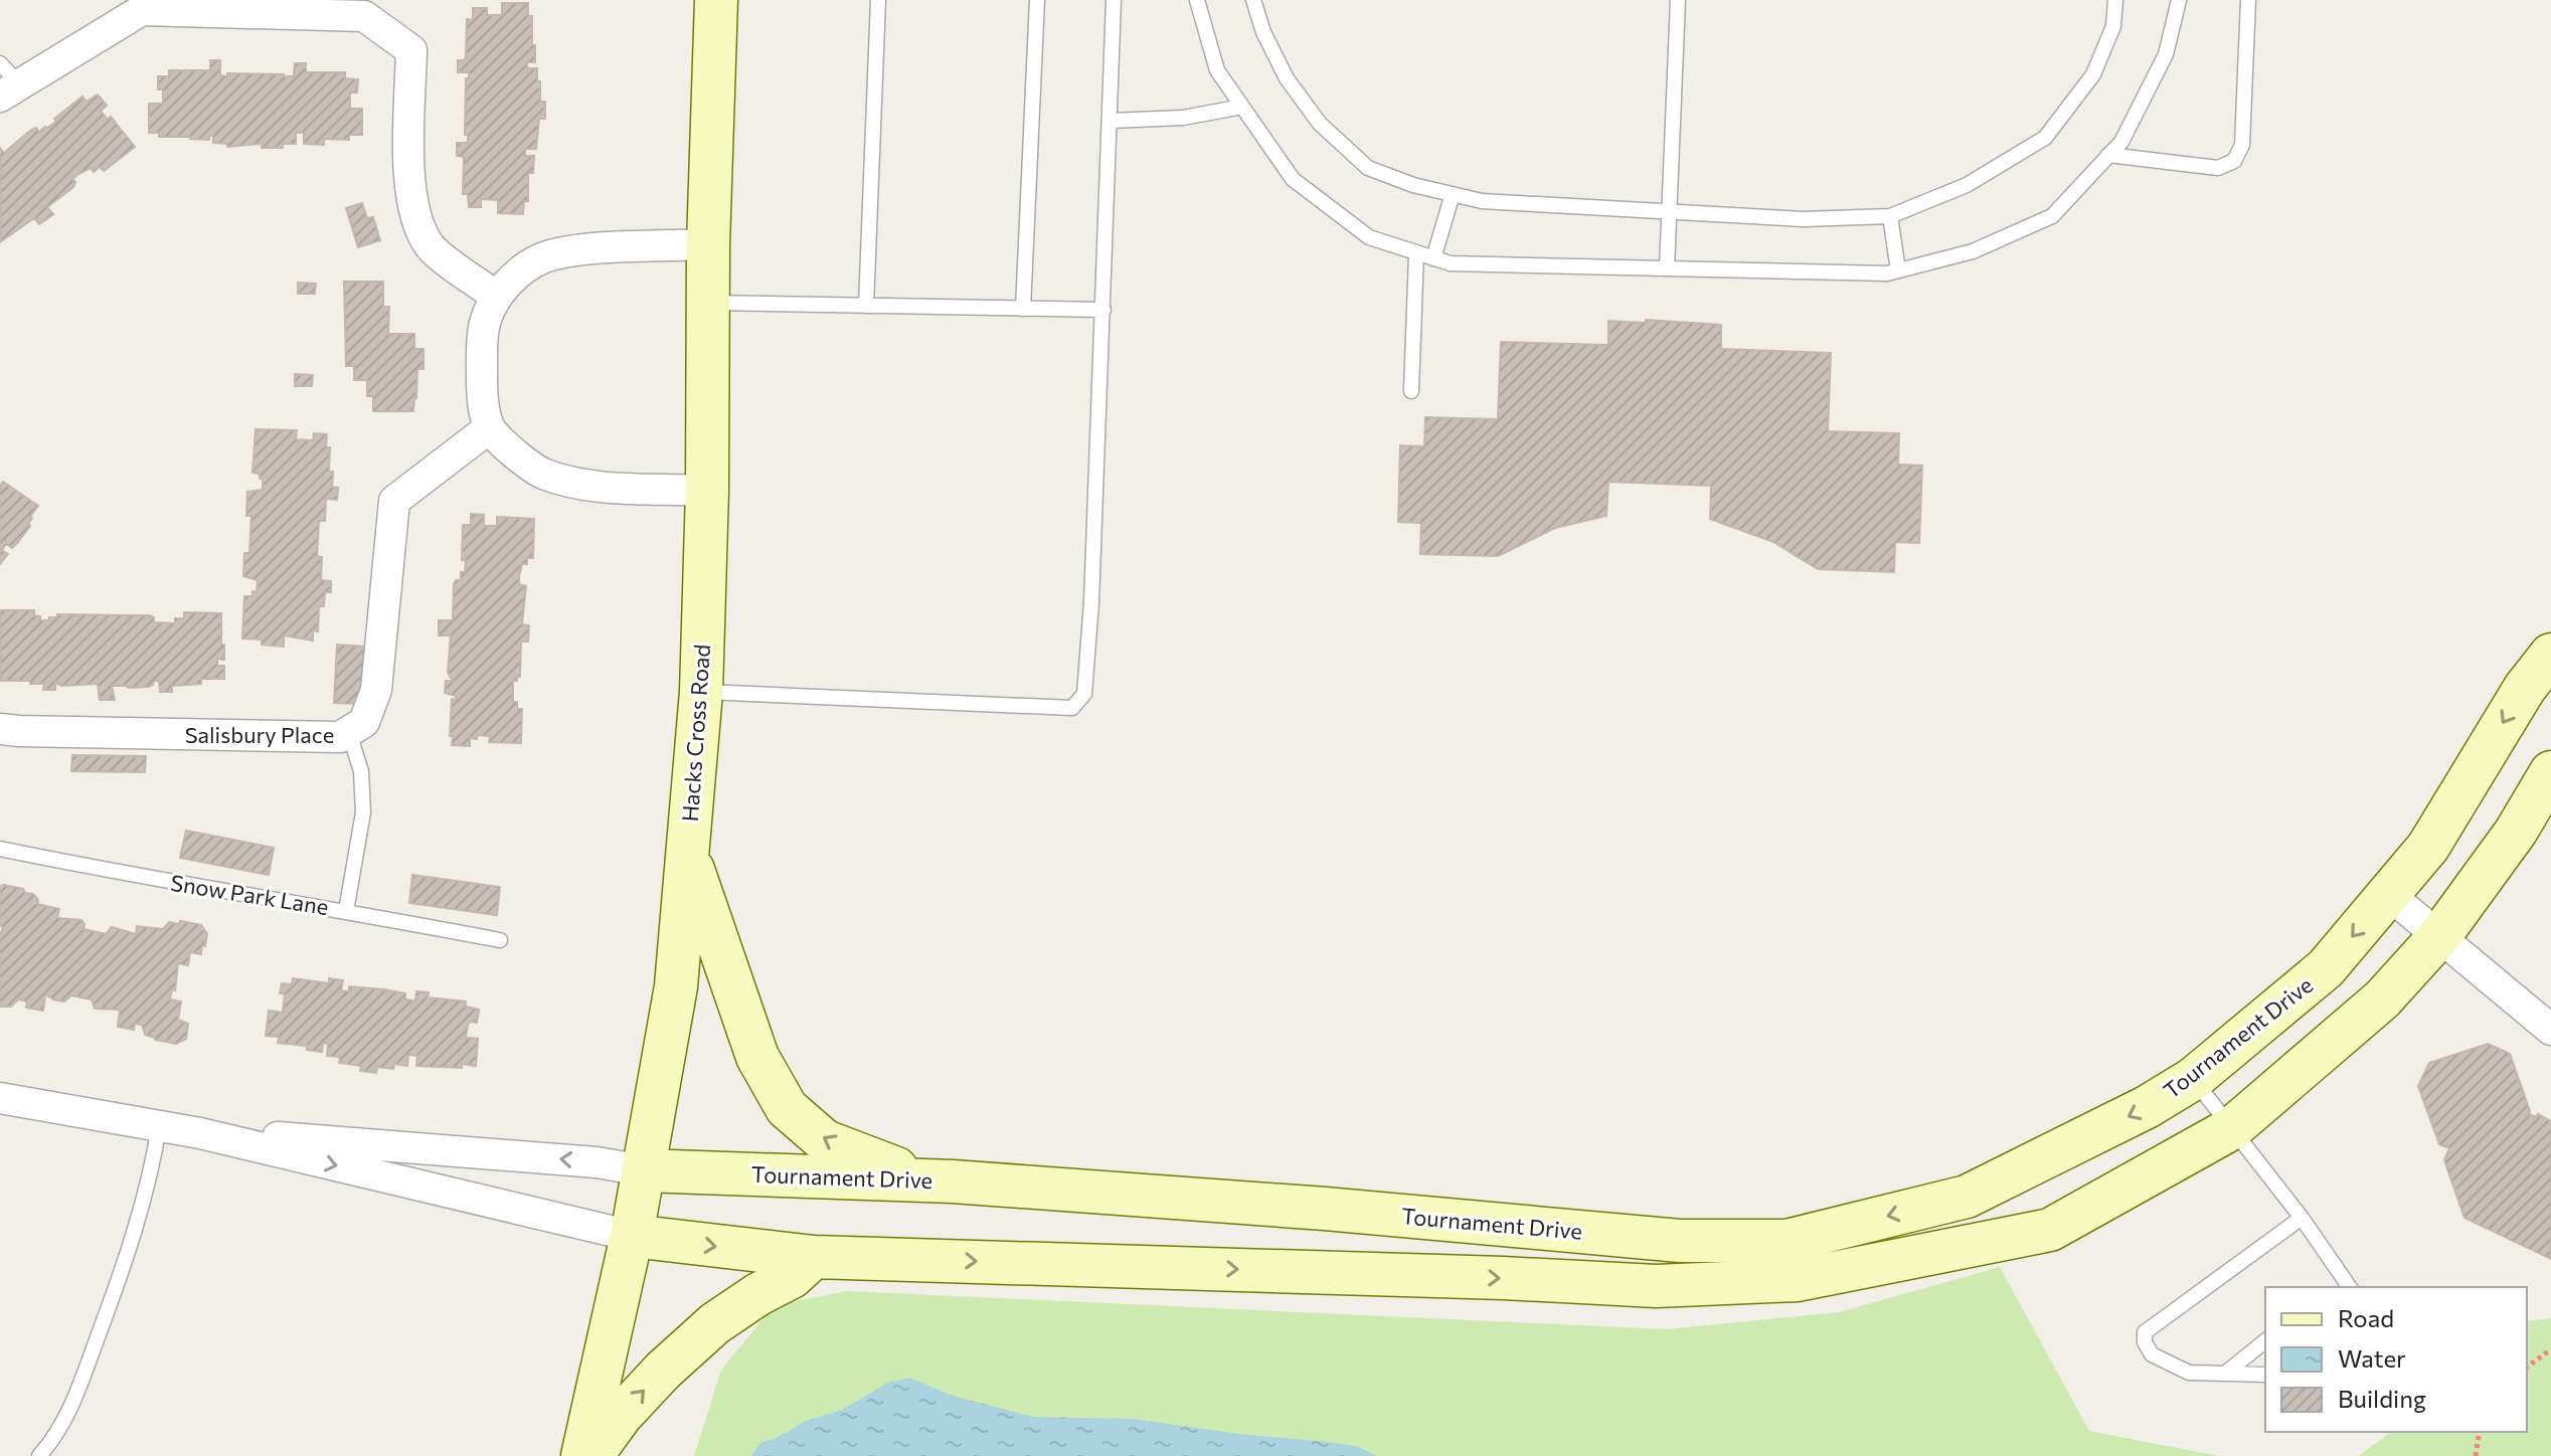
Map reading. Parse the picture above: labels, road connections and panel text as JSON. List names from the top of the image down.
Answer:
{
  "streets": {
    "street": ["Hacks Cross Road", "Salisbury Place", "Tournament Drive"],
    "lane": ["Snow Park Lane"]
  },
  "crossings": [
    ["Hacks Cross Road", "Salisbury Place"],
    ["Hacks Cross Road", "Tournament Drive"]
  ],
  "legend": ["Road", "Water", "Building"]
}
